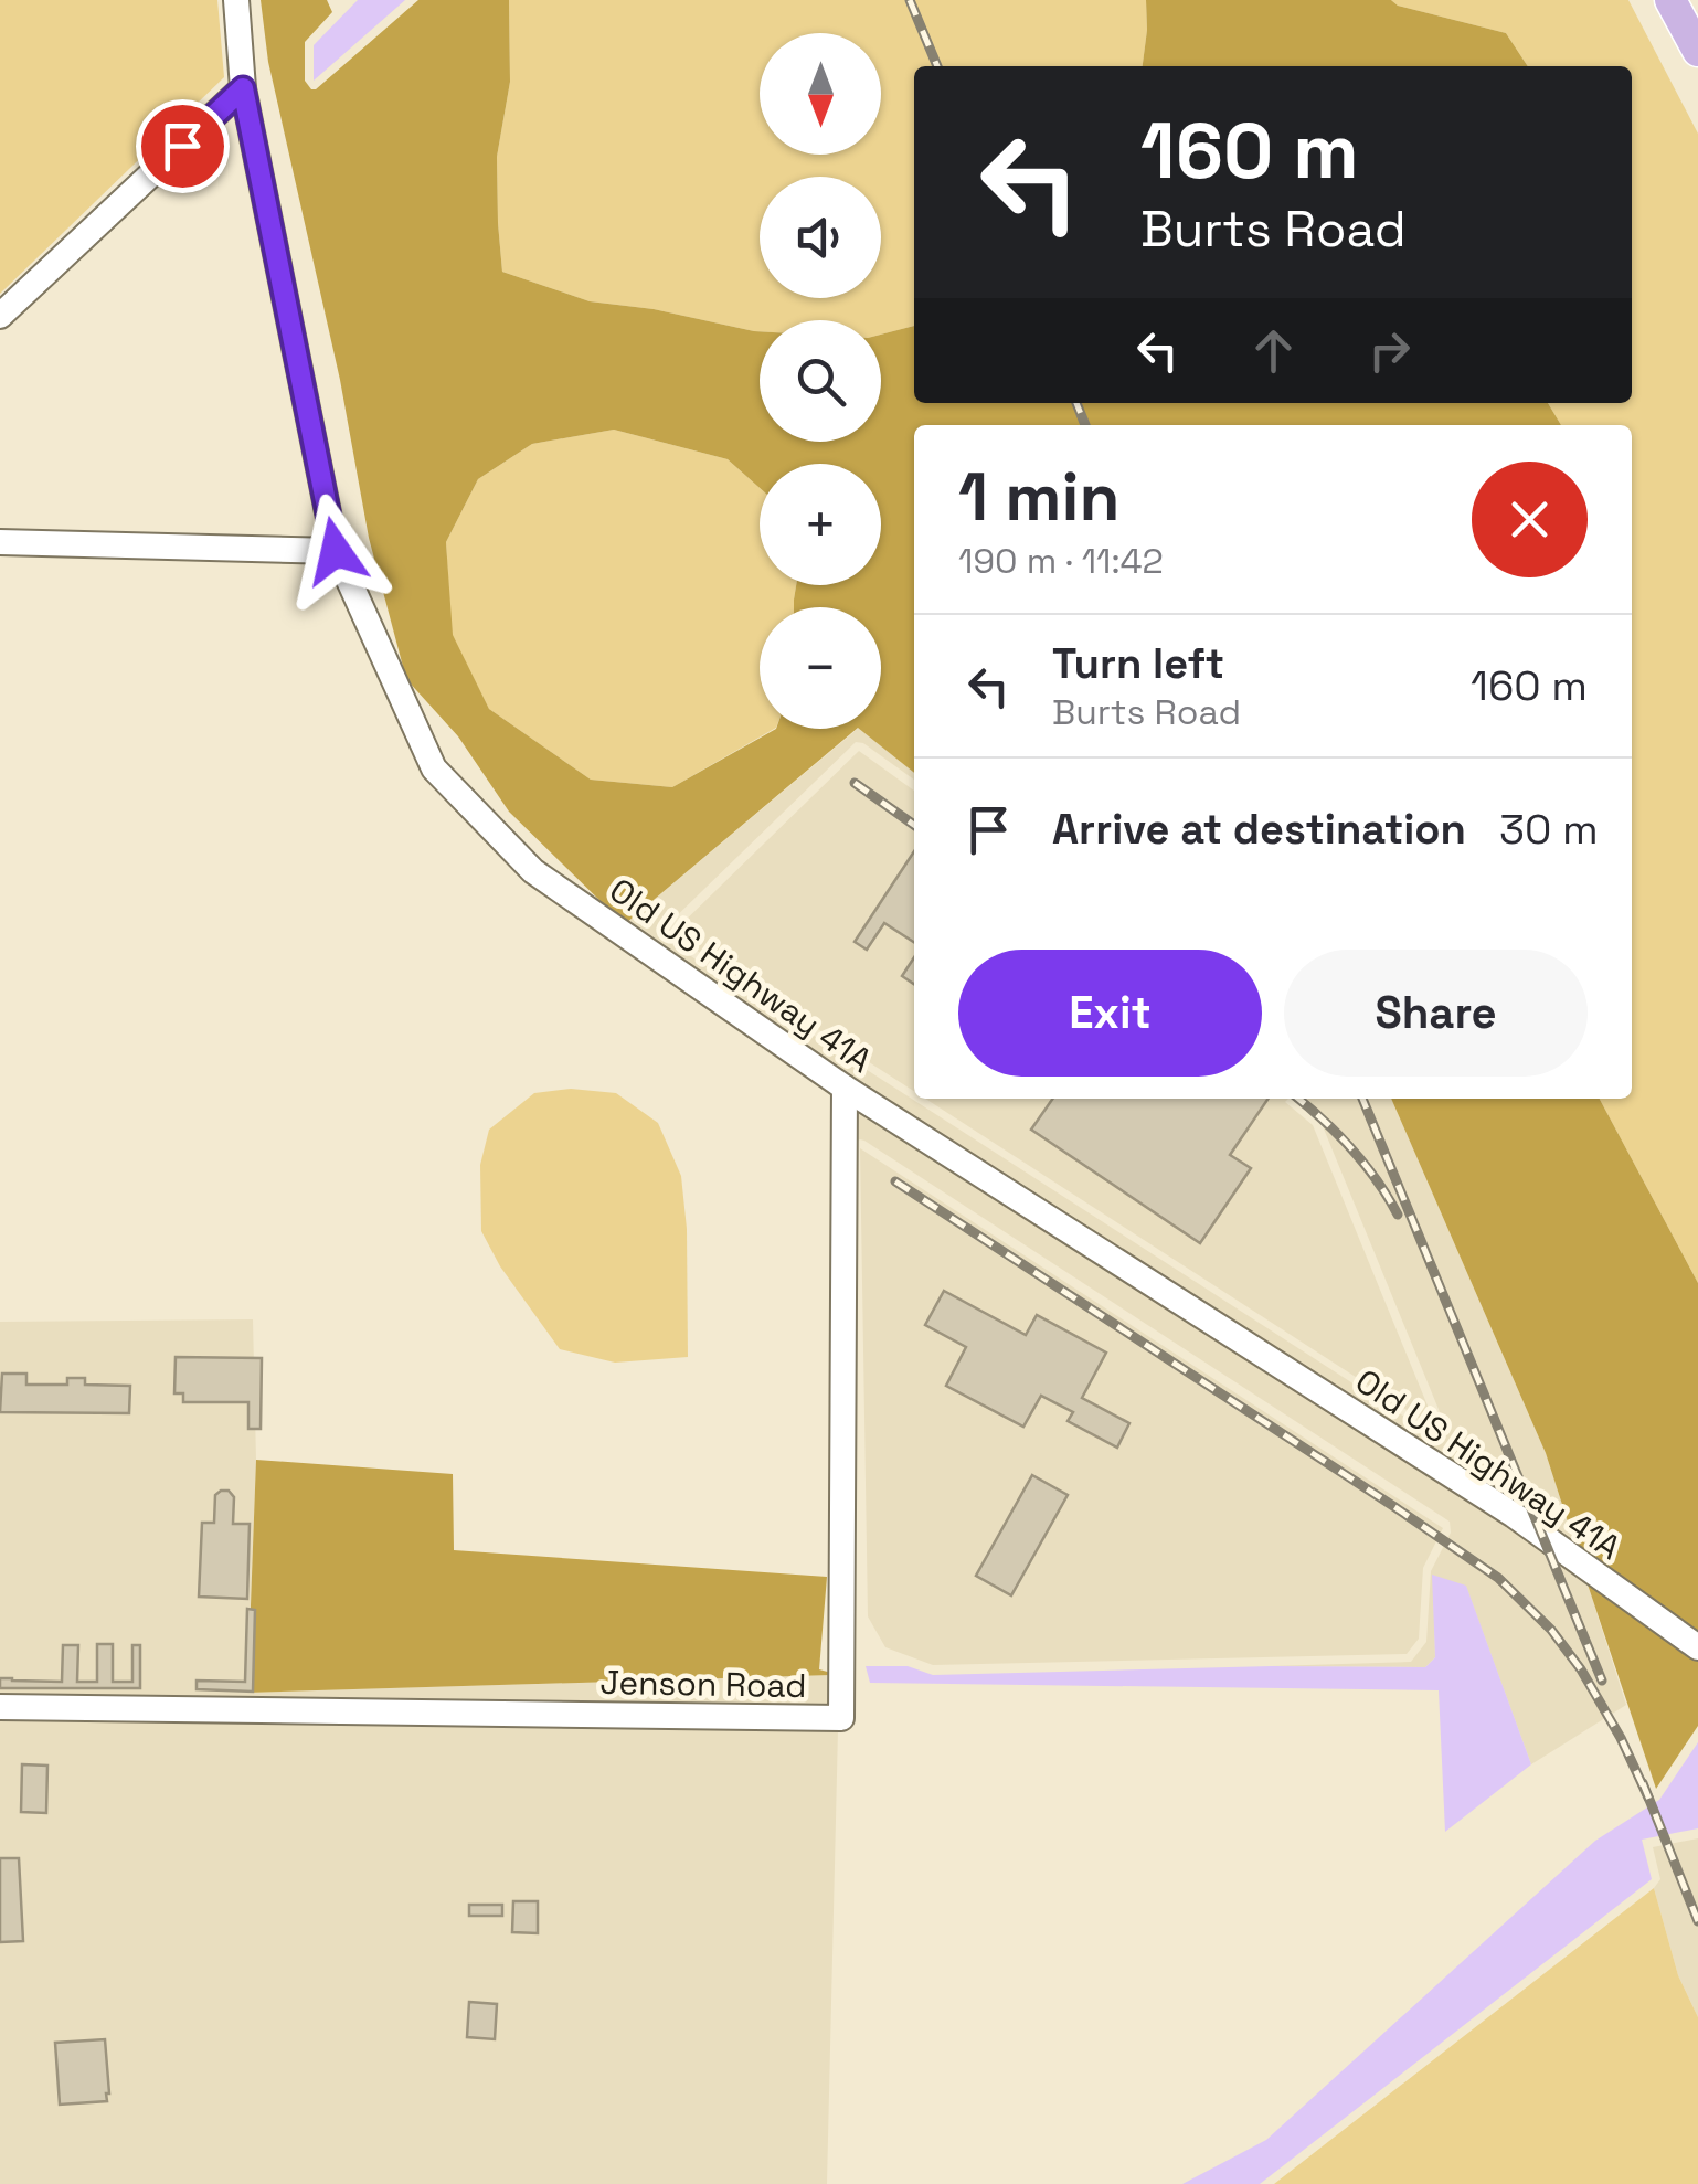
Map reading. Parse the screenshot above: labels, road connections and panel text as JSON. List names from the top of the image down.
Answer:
{
  "streets": {
    "street": ["Old US Highway 41A", "Jenson Road"]
  },
  "crossings": [
    ["Old US Highway 41A", "Jenson Road"]
  ],
  "north": "bottom",
  "page": {
    "map_buttons": ["+", "−"],
    "turn": ["160 m", "Burts Road"],
    "heading": ["1 min", "190 m · 11:42"],
    "list": [
      {
        "name": "Turn left",
        "note": "Burts Road",
        "value": "160 m"
      },
      {
        "name": "Arrive at destination",
        "value": "30 m"
      }
    ],
    "buttons": ["Exit", "Share"]
  }
}
